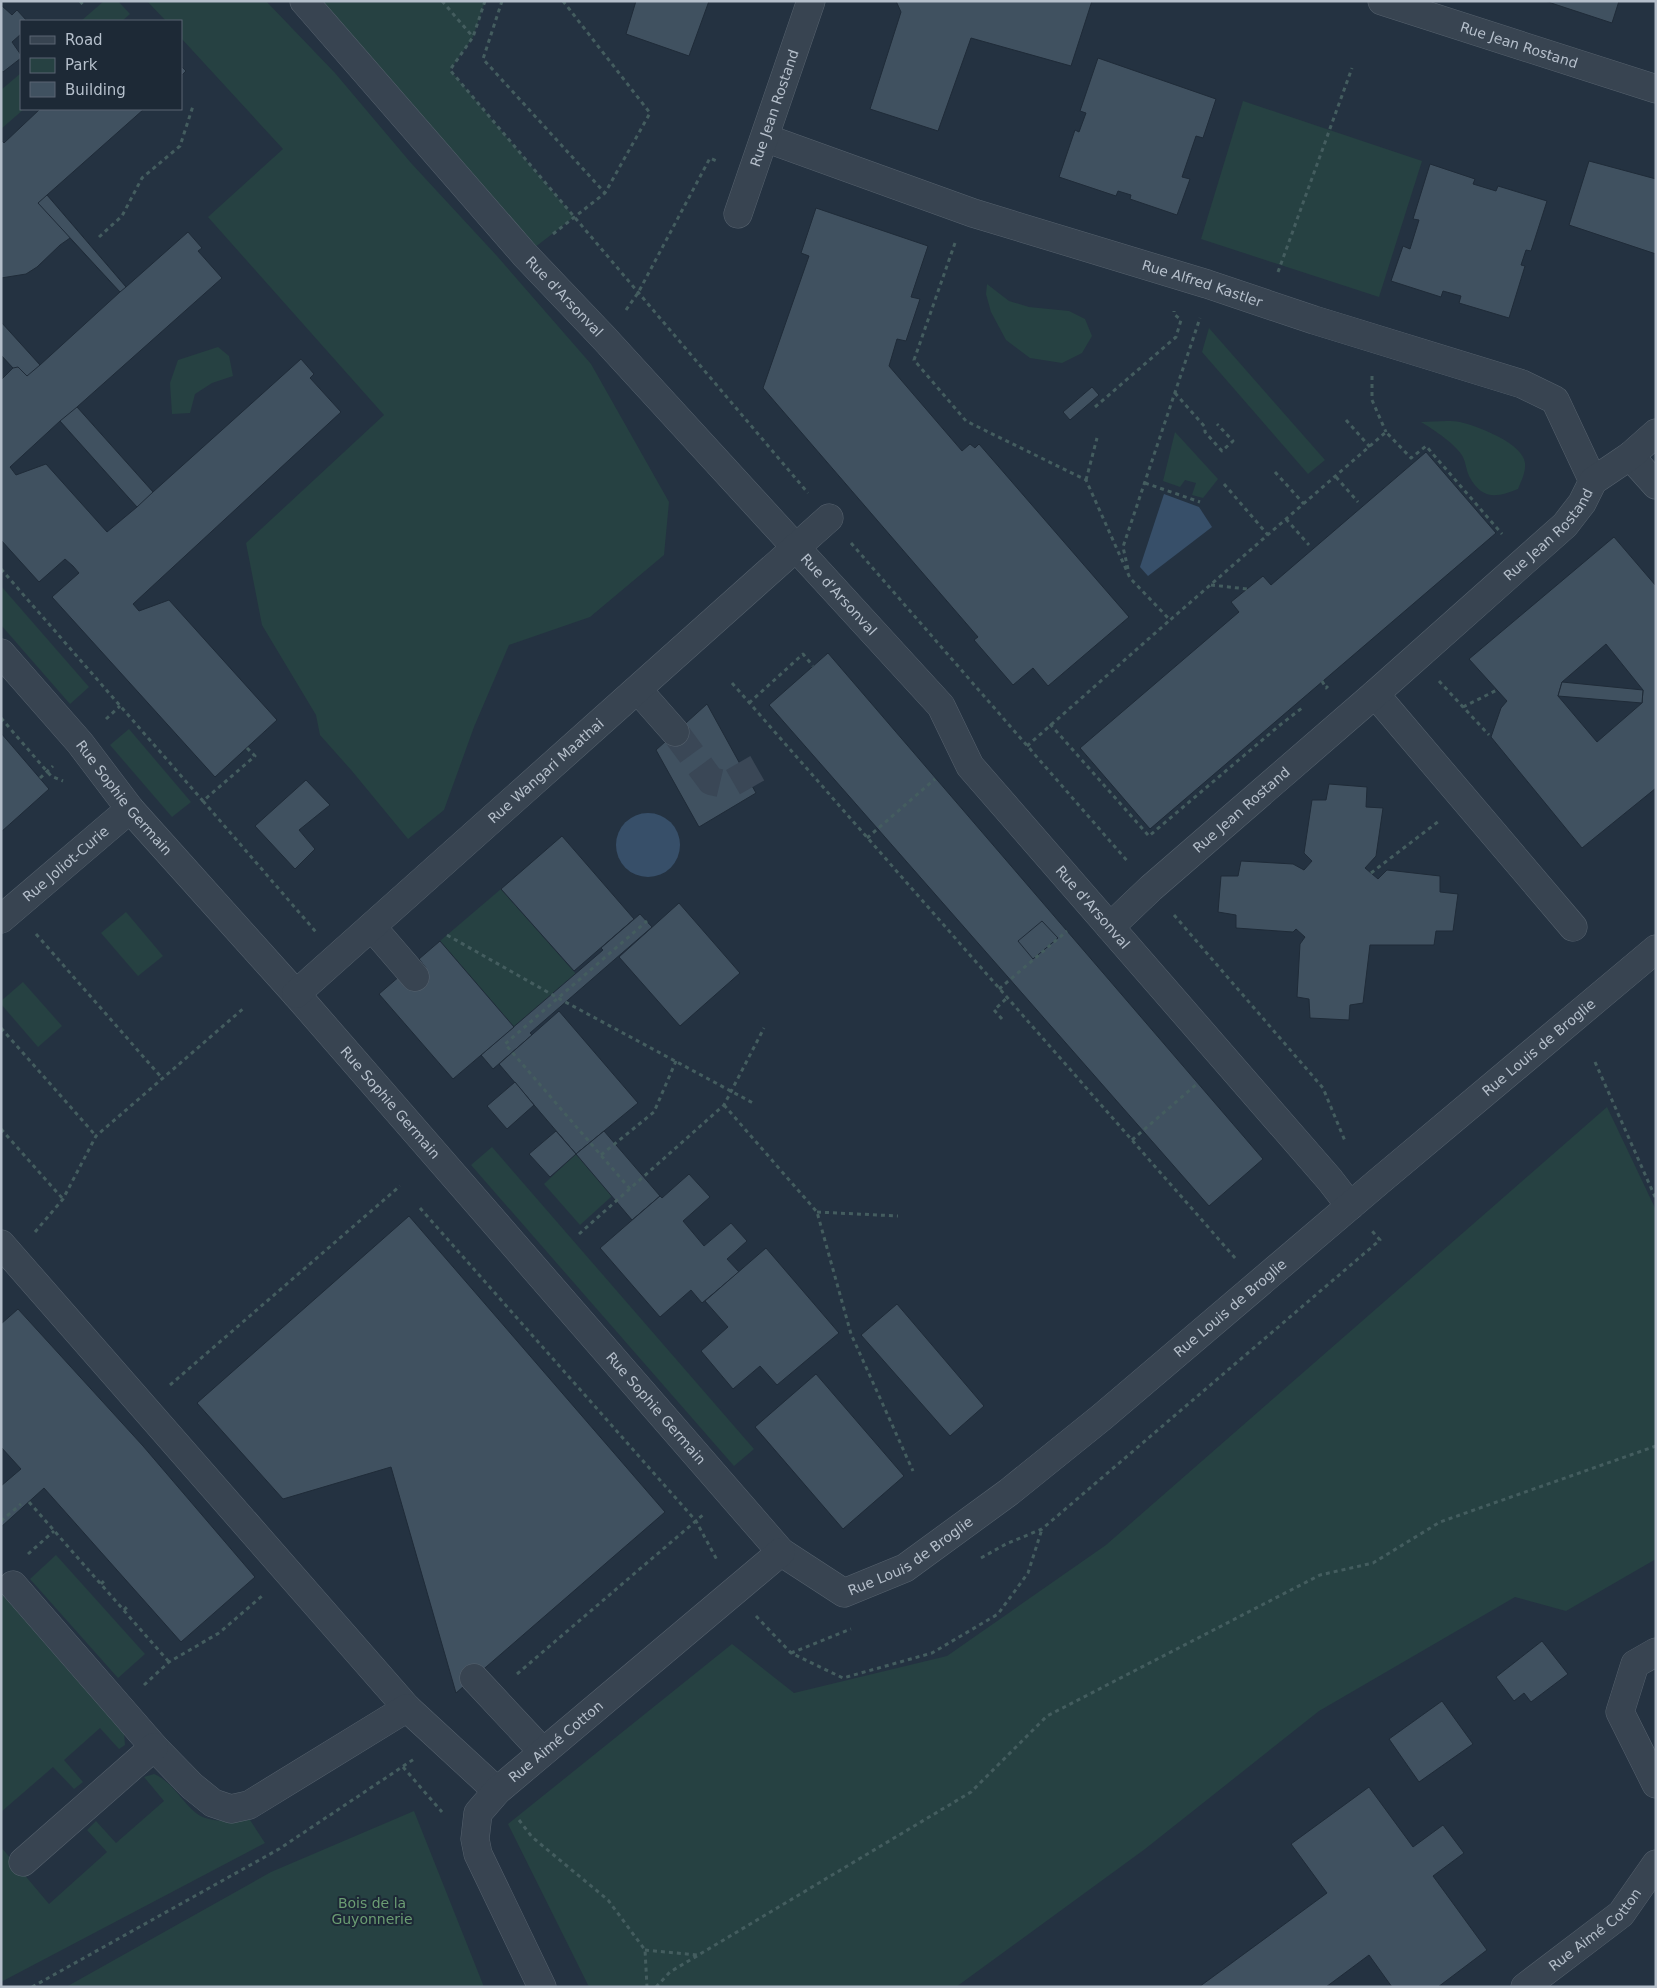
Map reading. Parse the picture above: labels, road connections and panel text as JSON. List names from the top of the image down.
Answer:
{
  "streets": {
    "street": [
      "Rue Jean Rostand",
      "Rue Alfred Kastler",
      "Rue d'Arsonval",
      "Rue Wangari Maathai",
      "Rue Sophie Germain",
      "Rue Joliot-Curie",
      "Rue Louis de Broglie",
      "Rue Aimé Cotton"
    ]
  },
  "crossings": [
    ["Rue Jean Rostand", "Rue Alfred Kastler"],
    ["Rue Jean Rostand", "Rue d'Arsonval"],
    ["Rue d'Arsonval", "Rue Wangari Maathai"],
    ["Rue d'Arsonval", "Rue Louis de Broglie"],
    ["Rue Wangari Maathai", "Rue Sophie Germain"],
    ["Rue Sophie Germain", "Rue Joliot-Curie"],
    ["Rue Sophie Germain", "Rue Louis de Broglie"],
    ["Rue Sophie Germain", "Rue Aimé Cotton"],
    ["Rue Louis de Broglie", "Rue Aimé Cotton"]
  ],
  "parks": ["Bois de la Guyonnerie"],
  "legend": ["Road", "Park", "Building"]
}
